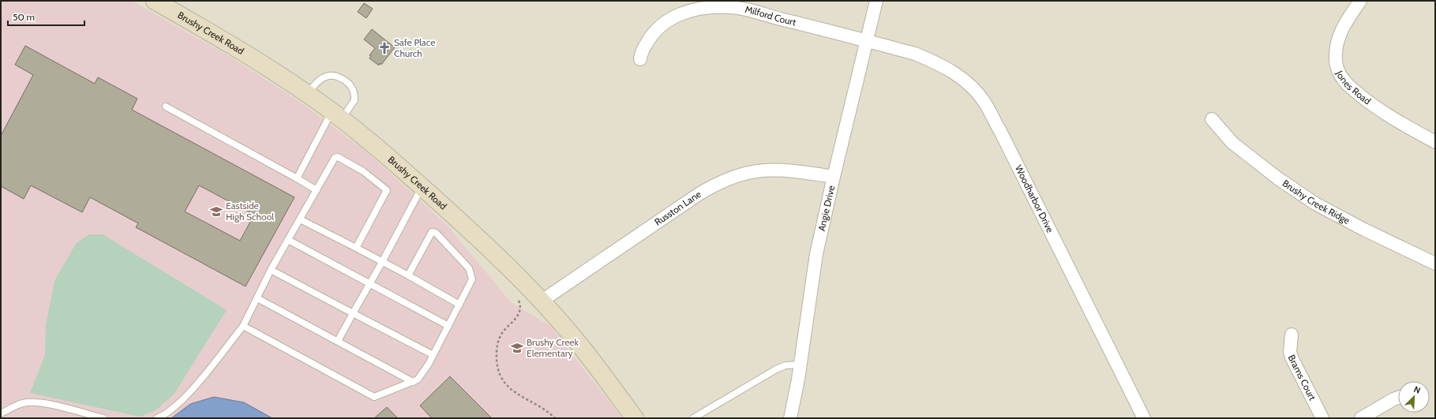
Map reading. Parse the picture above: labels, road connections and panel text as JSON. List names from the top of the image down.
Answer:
{
  "streets": {
    "street": [
      "Milford Court",
      "Brushy Creek Road",
      "Jones Road",
      "Woodharbor Drive",
      "Brushy Creek Ridge",
      "Russton Lane",
      "Angie Drive",
      "Brams Court"
    ]
  },
  "crossings": [
    ["Milford Court", "Woodharbor Drive"],
    ["Milford Court", "Angie Drive"],
    ["Brushy Creek Road", "Russton Lane"],
    ["Woodharbor Drive", "Angie Drive"],
    ["Russton Lane", "Angie Drive"]
  ],
  "places": {
    "church": ["Safe Place Church"],
    "school or university": ["Eastside High School", "Brushy Creek Elementary"]
  },
  "scale_bar": "50 m",
  "north": "top right"
}
